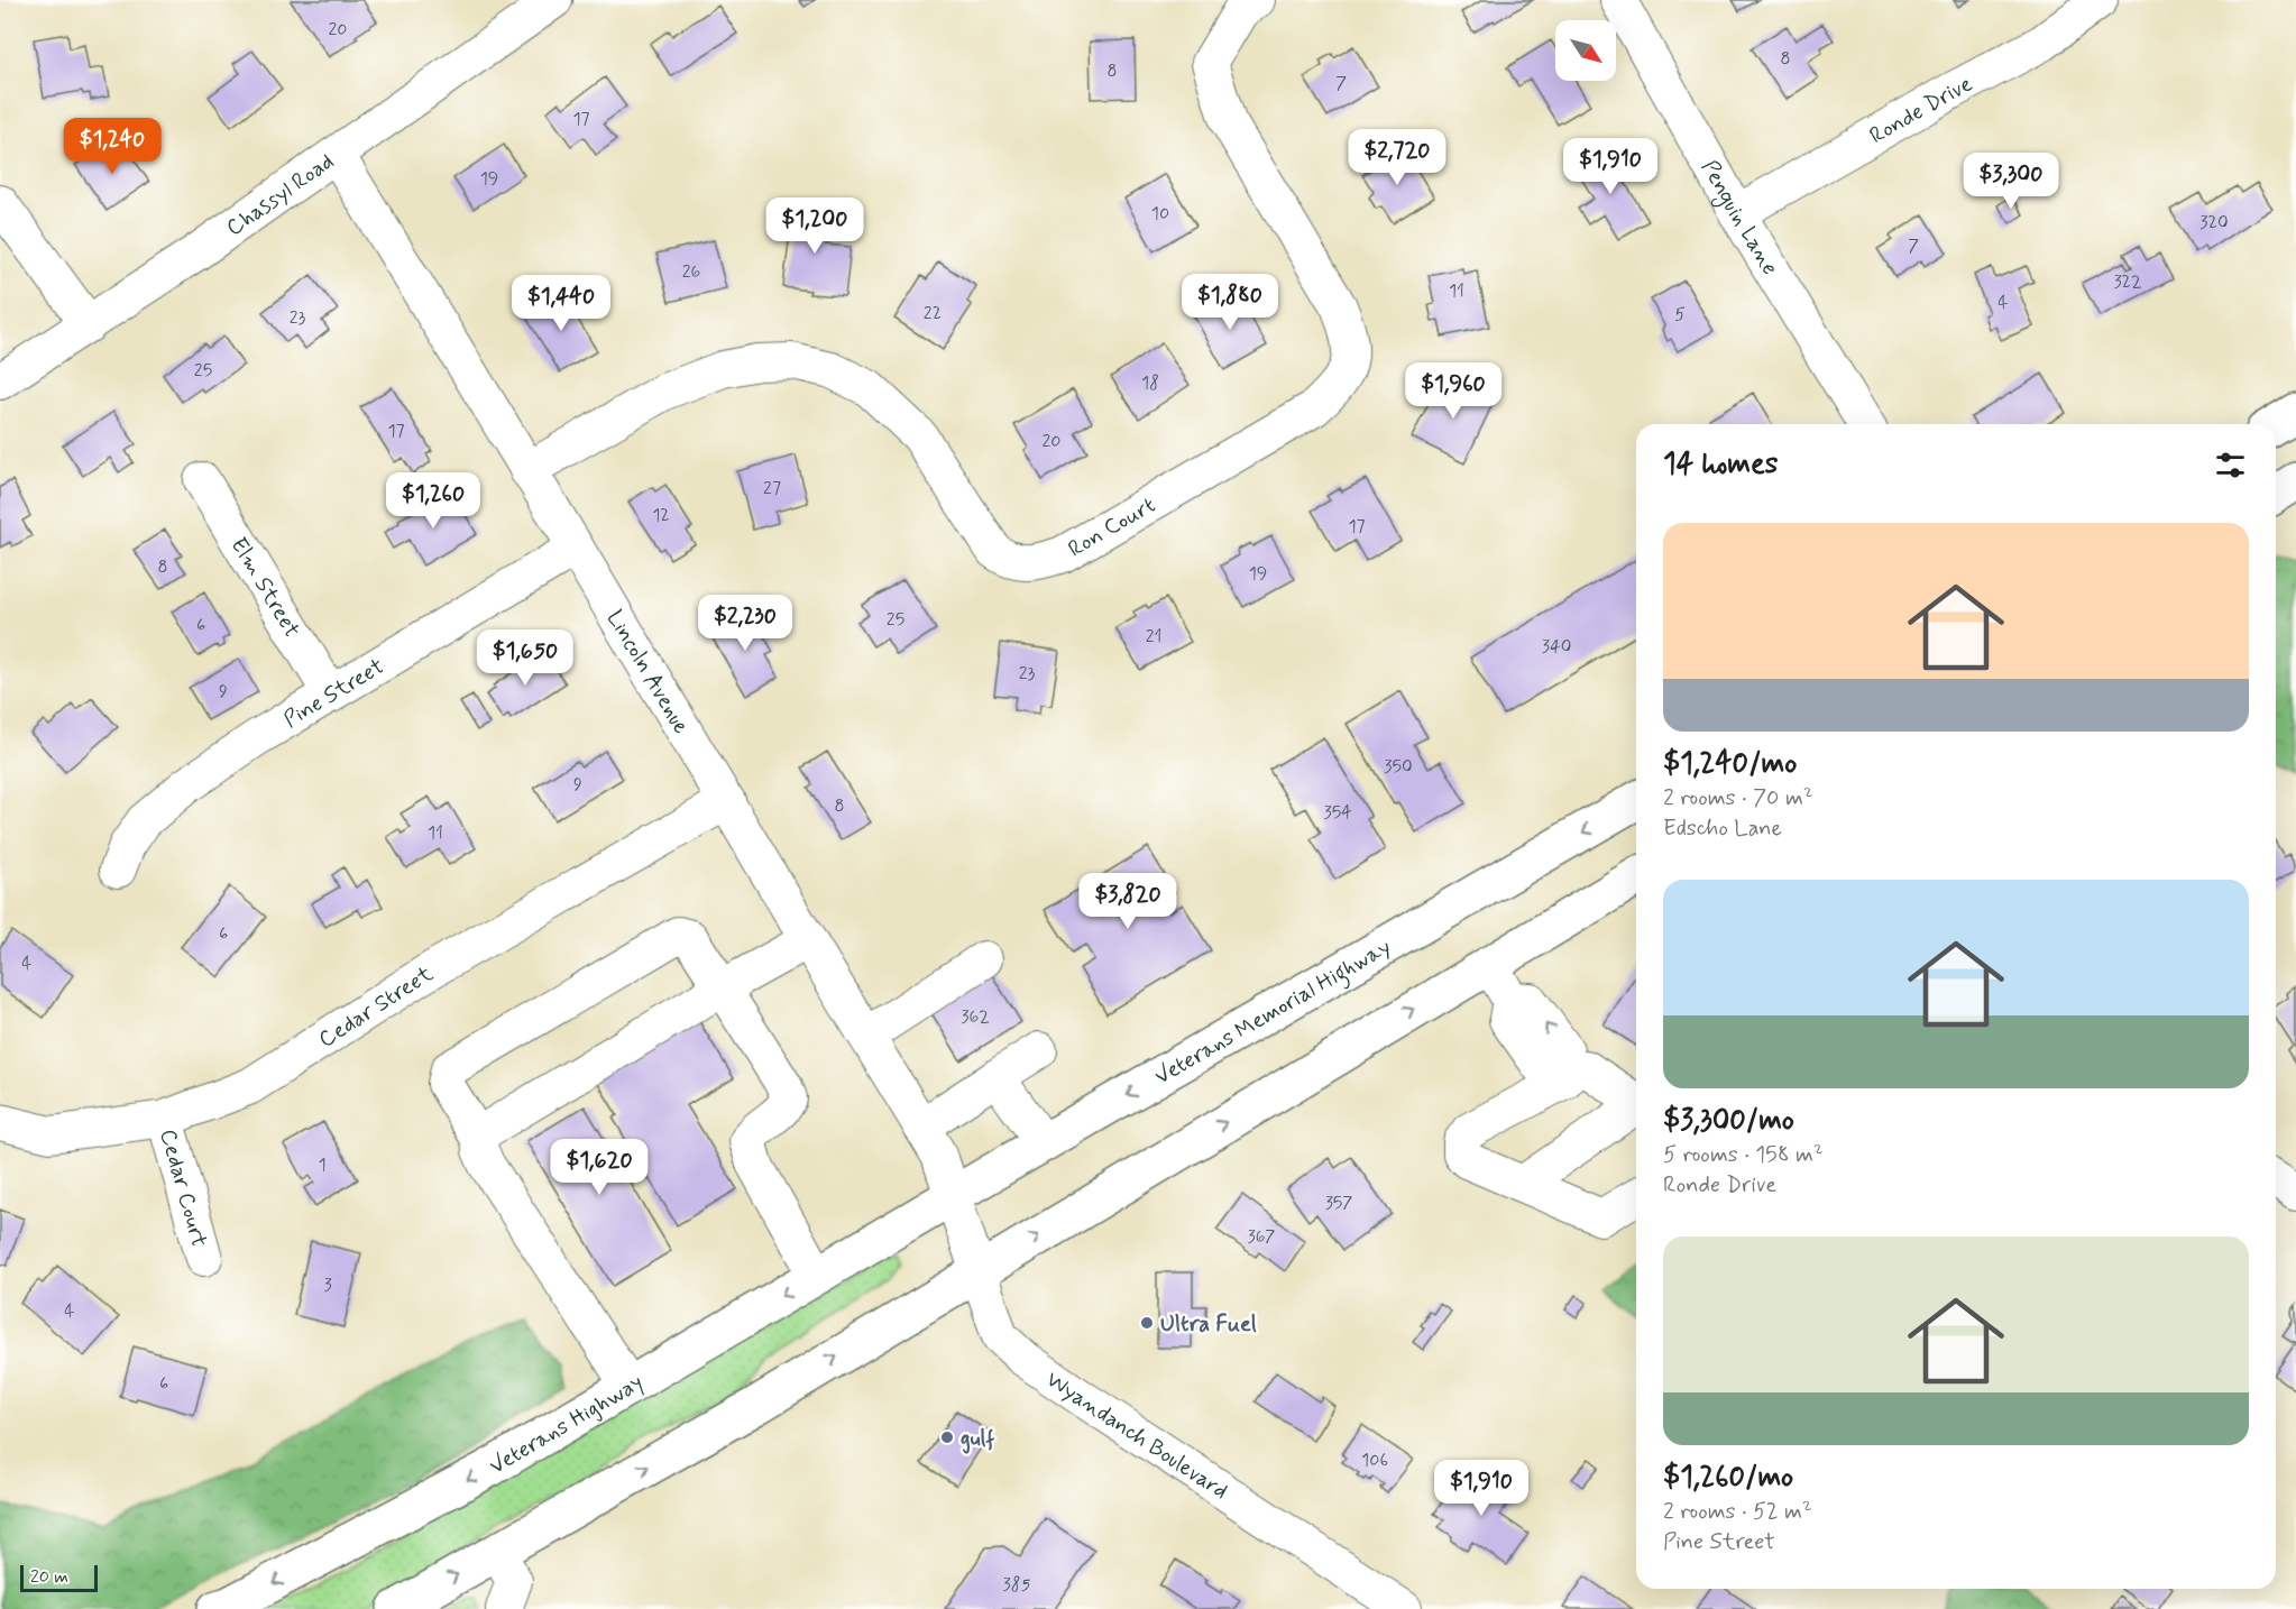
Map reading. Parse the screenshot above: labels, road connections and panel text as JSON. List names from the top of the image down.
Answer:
{
  "streets": {
    "main road": ["Veterans Memorial Highway", "Veterans Highway"],
    "street": [
      "Ronde Drive",
      "Chassyl Road",
      "Penguin Lane",
      "Ron Court",
      "Elm Street",
      "Lincoln Avenue",
      "Pine Street",
      "Cedar Street",
      "Cedar Court",
      "Wyandanch Boulevard"
    ]
  },
  "crossings": [
    ["Ronde Drive", "Penguin Lane"],
    ["Chassyl Road", "Lincoln Avenue"],
    ["Ron Court", "Lincoln Avenue"],
    ["Elm Street", "Pine Street"],
    ["Lincoln Avenue", "Pine Street"],
    ["Lincoln Avenue", "Cedar Street"],
    ["Lincoln Avenue", "Veterans Memorial Highway"],
    ["Lincoln Avenue", "Wyandanch Boulevard"],
    ["Cedar Street", "Cedar Court"],
    ["Veterans Memorial Highway", "Veterans Highway"],
    ["Veterans Memorial Highway", "Wyandanch Boulevard"]
  ],
  "places": ["Ultra Fuel", "gulf"],
  "house_numbers": [
    "20",
    "8",
    "8",
    "7",
    "17",
    "19",
    "10",
    "320",
    "7",
    "26",
    "322",
    "11",
    "4",
    "22",
    "5",
    "23",
    "25",
    "18",
    "17",
    "20",
    "27",
    "12",
    "17",
    "8",
    "19",
    "25",
    "6",
    "21",
    "340",
    "23",
    "9",
    "350",
    "9",
    "8",
    "354",
    "11",
    "6",
    "4",
    "362",
    "1",
    "357",
    "367",
    "3",
    "4",
    "6",
    "106",
    "385"
  ],
  "scale_bar": "20 m",
  "north": "bottom right",
  "page": {
    "price": [
      "$1,240",
      "$2,720",
      "$1,910",
      "$3,300",
      "$1,200",
      "$1,880",
      "$1,440",
      "$1,960",
      "$1,260",
      "$2,230",
      "$1,650",
      "$3,820",
      "$1,620",
      "$1,910"
    ],
    "heading": "14 homes",
    "list": [
      {
        "name": "$1,240/mo",
        "note": "2 rooms · 70 m² · Edscho Lane"
      },
      {
        "name": "$3,300/mo",
        "note": "5 rooms · 158 m² · Ronde Drive"
      },
      {
        "name": "$1,260/mo",
        "note": "2 rooms · 52 m² · Pine Street"
      }
    ],
    "scale": "20 m"
  }
}
